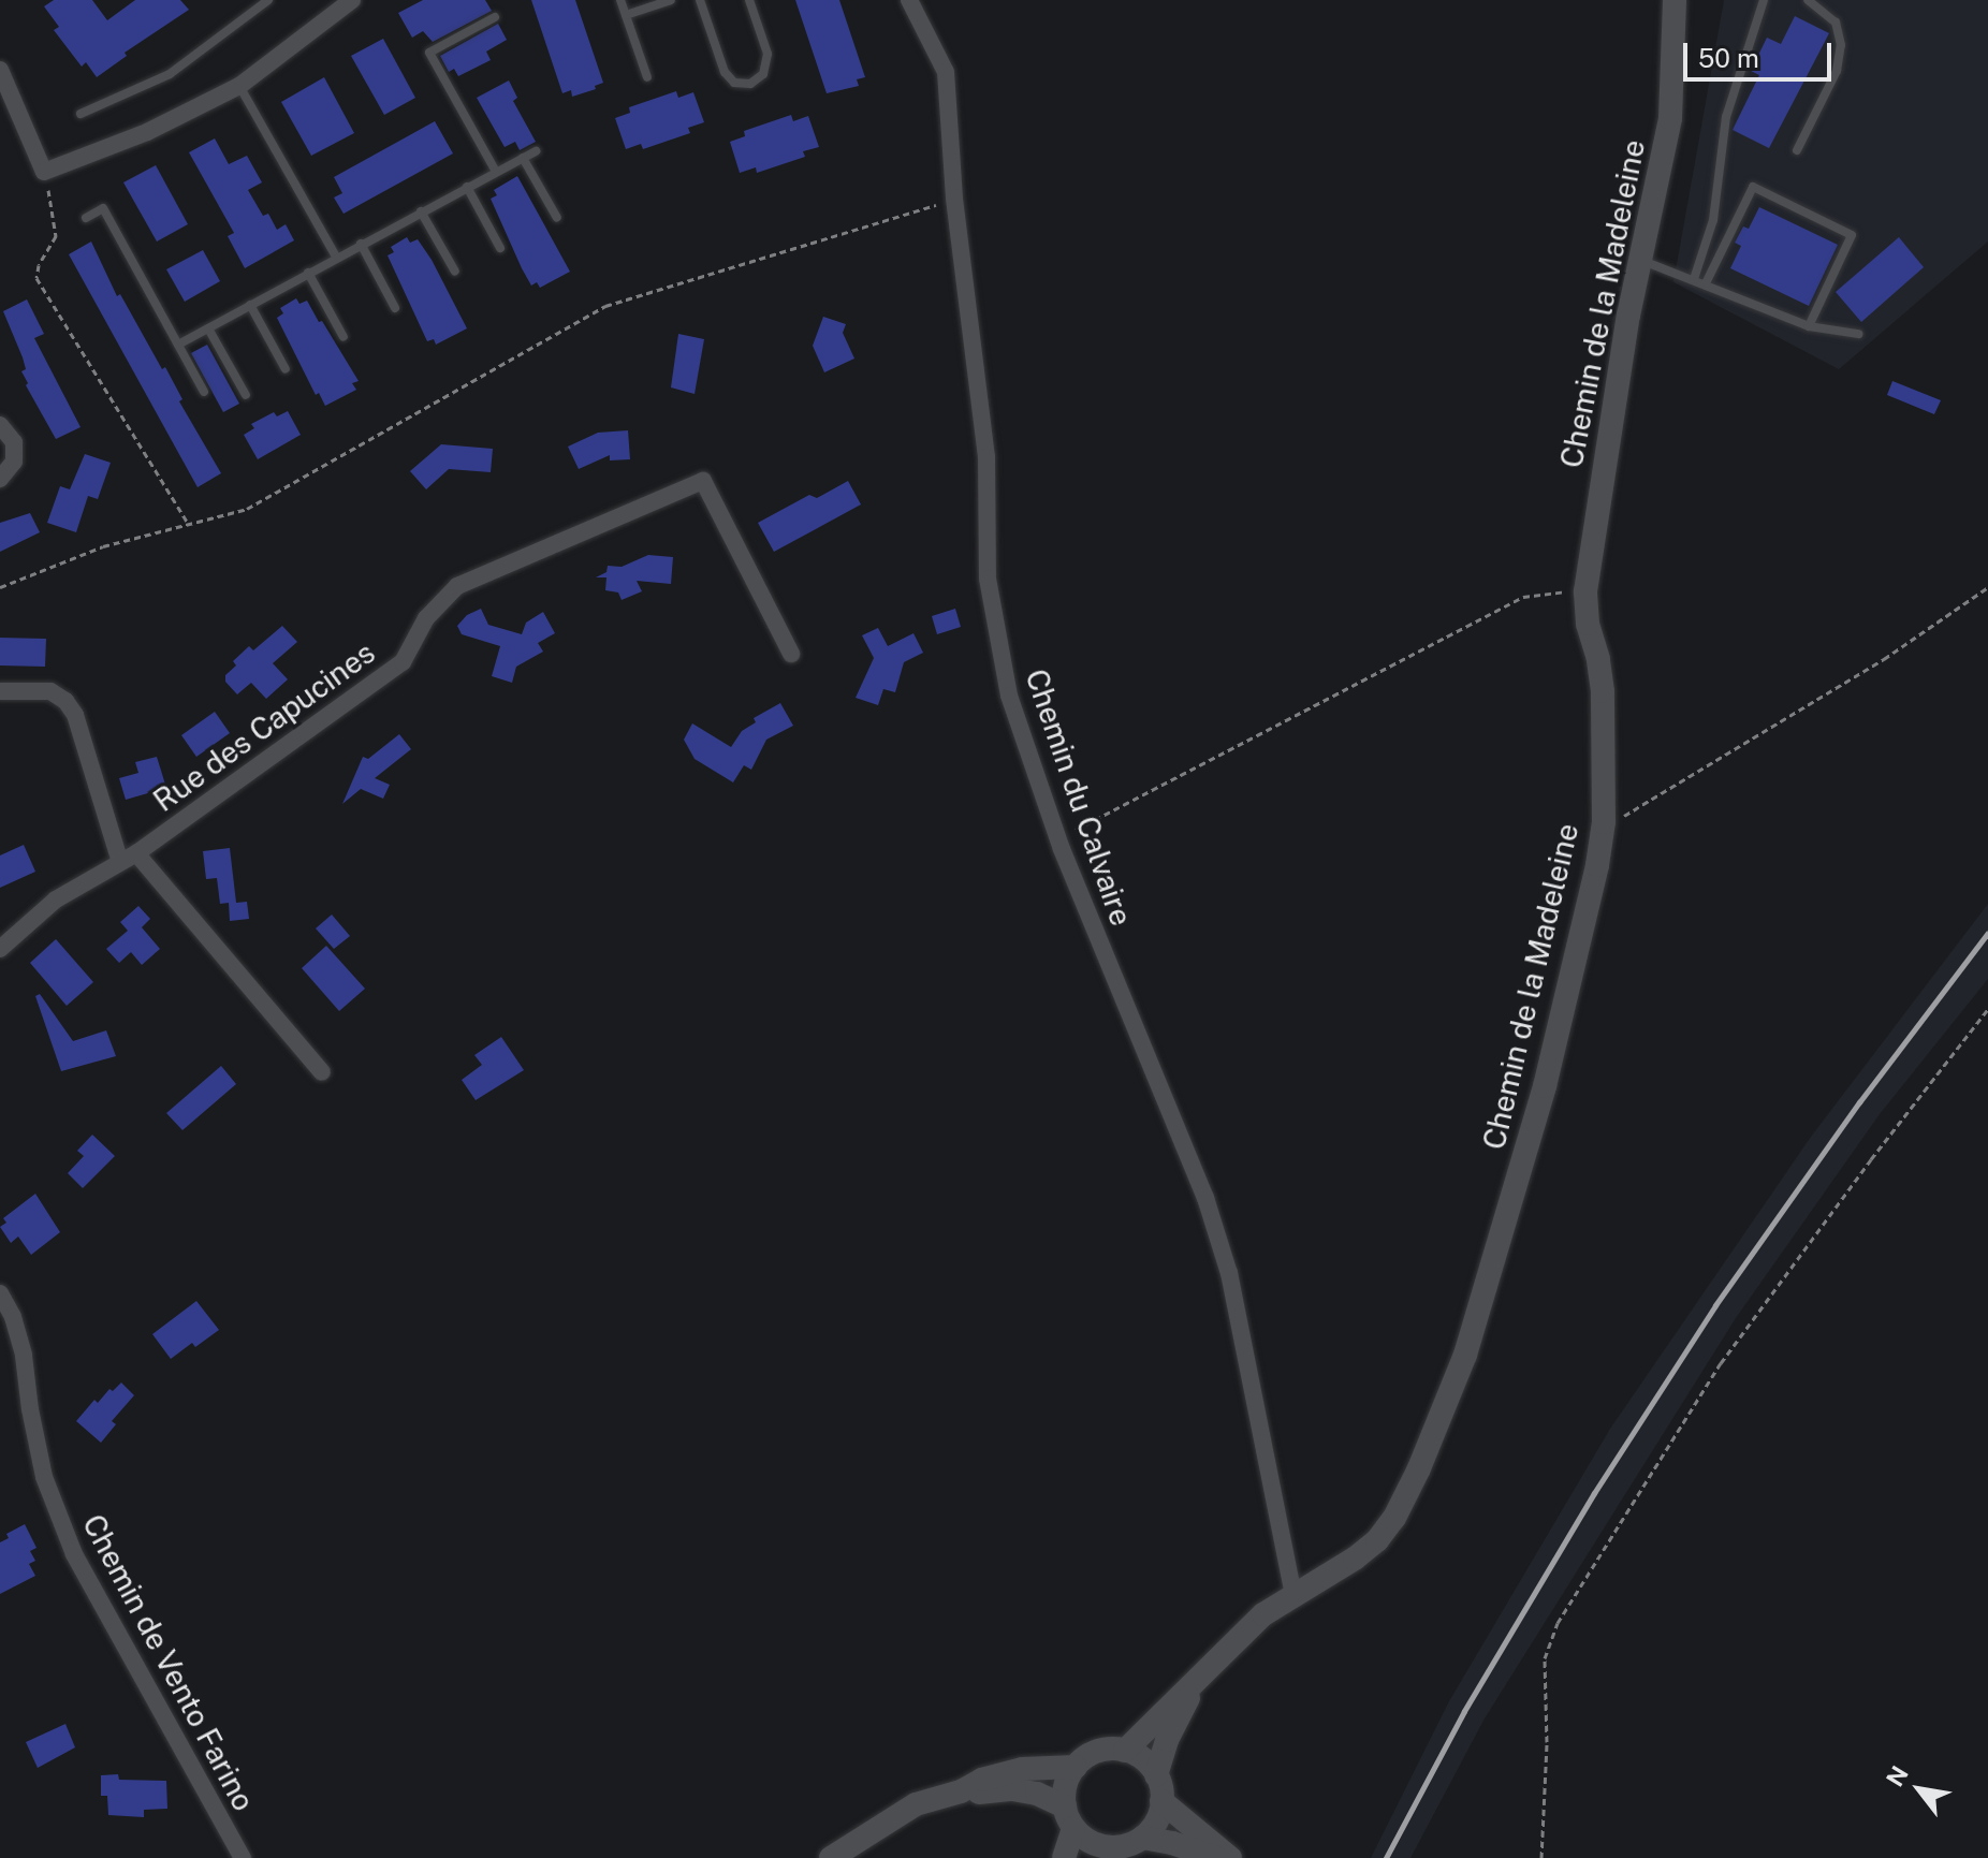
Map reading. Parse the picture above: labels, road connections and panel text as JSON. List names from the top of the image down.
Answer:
{
  "streets": {
    "street": [
      "Chemin de la Madeleine",
      "Rue des Capucines",
      "Chemin du Calvaire",
      "Chemin de Vento Farino"
    ]
  },
  "crossings": [
    ["Chemin de la Madeleine", "Chemin du Calvaire"]
  ],
  "scale_bar": "50 m",
  "north": "top left"
}
